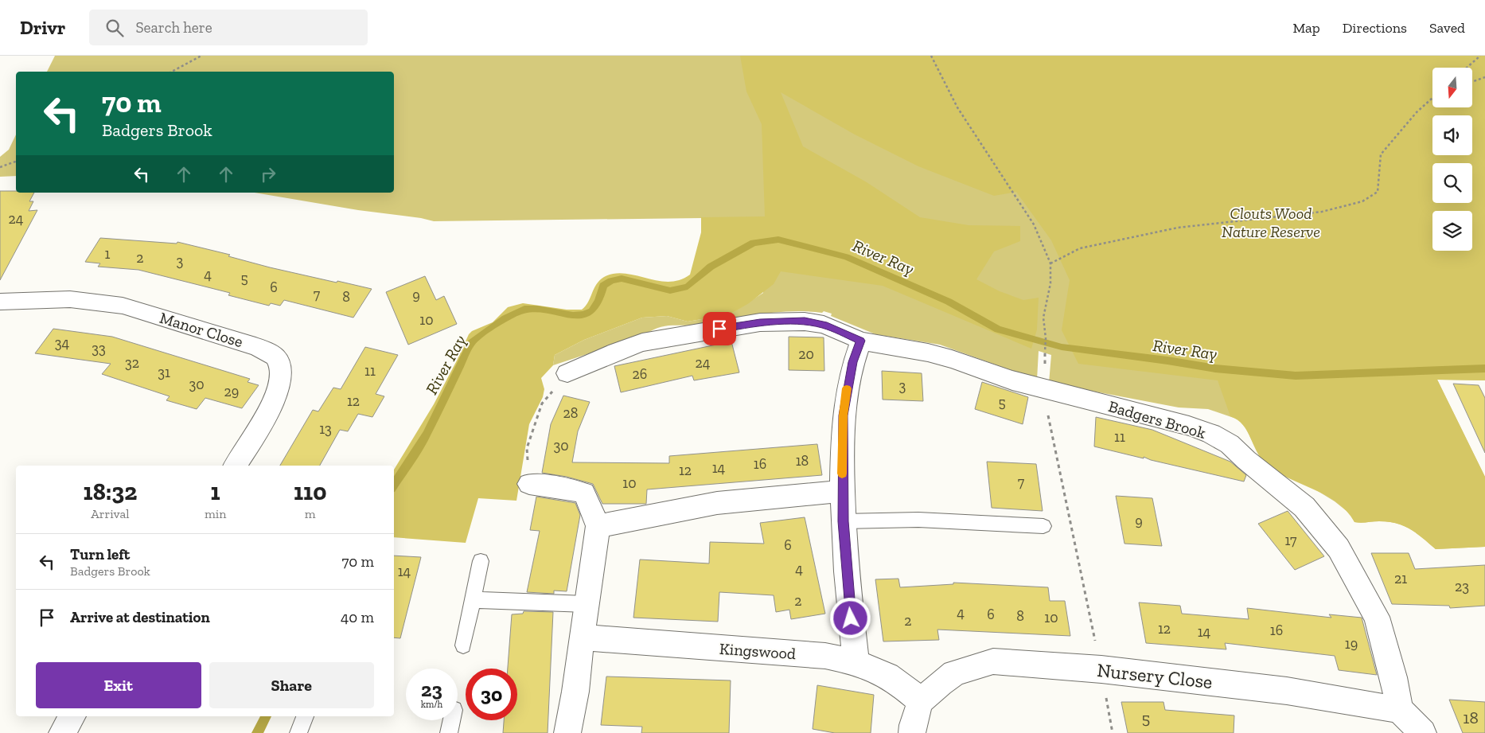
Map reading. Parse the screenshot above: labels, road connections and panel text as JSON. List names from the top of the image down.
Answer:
{
  "streets": {
    "street": [
      "Manor Close",
      "Badgers Brook",
      "Kingswood",
      "Nursery Close"
    ]
  },
  "crossings": [
    ["Badgers Brook", "Nursery Close"],
    ["Kingswood", "Nursery Close"]
  ],
  "water": ["River Ray"],
  "parks": ["Clouts Wood Nature Reserve"],
  "house_numbers": [
    "24",
    "1",
    "2",
    "3",
    "4",
    "5",
    "6",
    "7",
    "9",
    "8",
    "10",
    "34",
    "33",
    "20",
    "32",
    "24",
    "11",
    "31",
    "26",
    "30",
    "3",
    "29",
    "12",
    "5",
    "28",
    "13",
    "11",
    "30",
    "18",
    "16",
    "14",
    "12",
    "7",
    "10",
    "9",
    "17",
    "6",
    "4",
    "14",
    "21",
    "23",
    "2",
    "4",
    "6",
    "8",
    "10",
    "2",
    "12",
    "16",
    "14",
    "19",
    "18",
    "5"
  ],
  "north": "bottom",
  "page": {
    "header": "Drivr",
    "search": "Search here",
    "nav": ["Map", "Directions", "Saved"],
    "turn": ["70 m", "Badgers Brook"],
    "eta": [
      "18:32",
      "Arrival",
      "1",
      "min",
      "110",
      "m"
    ],
    "list": [
      {
        "name": "Turn left",
        "note": "Badgers Brook",
        "value": "70 m"
      },
      {
        "name": "Arrive at destination",
        "value": "40 m"
      }
    ],
    "buttons": ["Exit", "Share"],
    "speed": "23 km/h",
    "limit": "30"
  }
}
